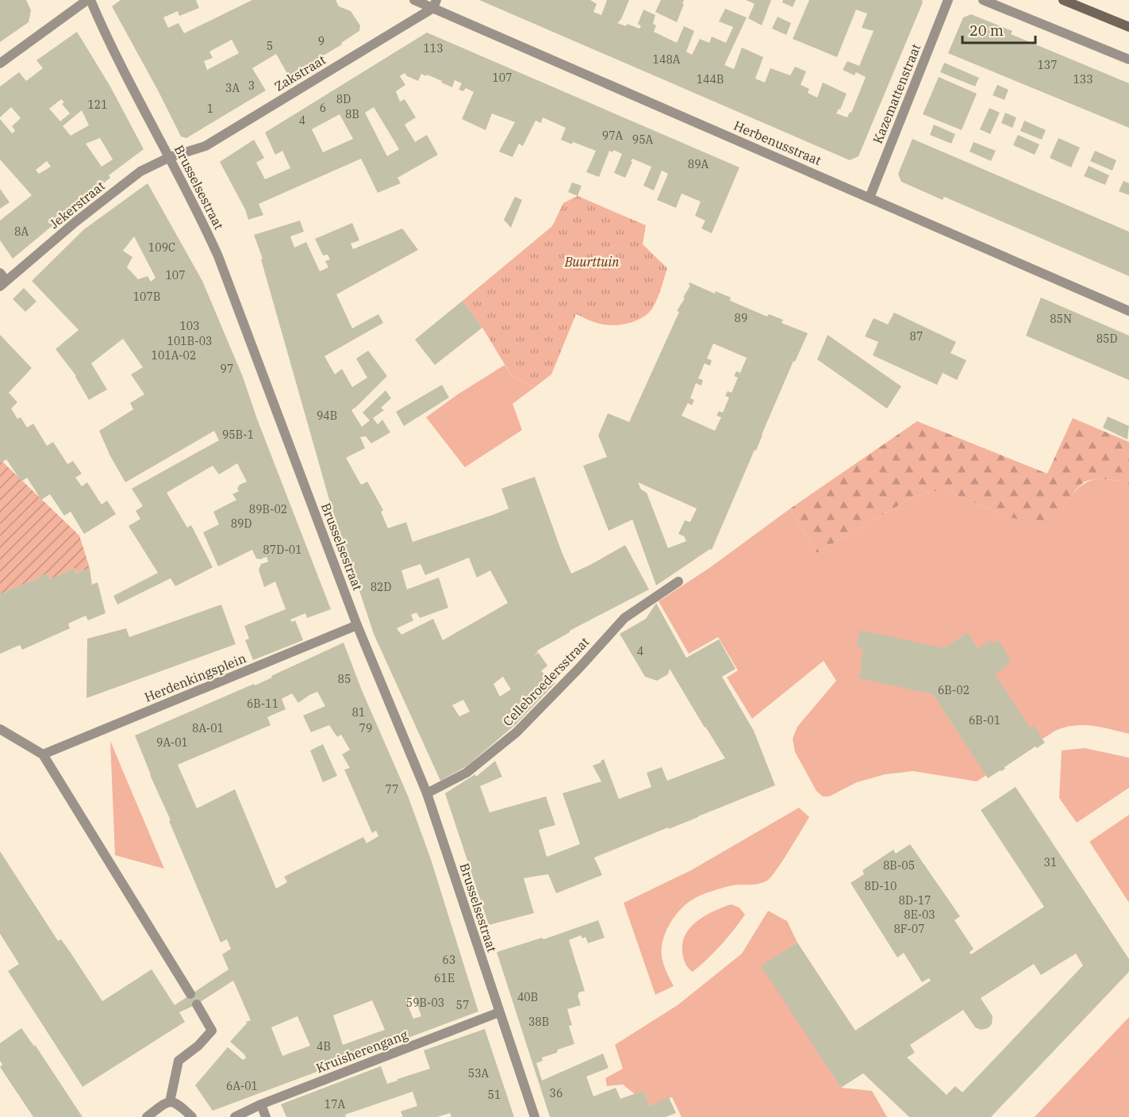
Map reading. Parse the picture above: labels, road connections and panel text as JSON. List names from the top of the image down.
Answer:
{
  "streets": {
    "street": [
      "Zakstraat",
      "Kazemattenstraat",
      "Herbenusstraat",
      "Brusselsestraat",
      "Jekerstraat",
      "Herdenkingsplein",
      "Cellebroedersstraat",
      "Kruisherengang"
    ]
  },
  "crossings": [
    ["Zakstraat", "Herbenusstraat"],
    ["Zakstraat", "Brusselsestraat"],
    ["Zakstraat", "Jekerstraat"],
    ["Kazemattenstraat", "Herbenusstraat"],
    ["Brusselsestraat", "Jekerstraat"],
    ["Brusselsestraat", "Herdenkingsplein"],
    ["Brusselsestraat", "Cellebroedersstraat"],
    ["Brusselsestraat", "Kruisherengang"]
  ],
  "parks": ["Buurttuin"],
  "house_numbers": [
    "9",
    "5",
    "113",
    "148A",
    "137",
    "107",
    "144B",
    "133",
    "3",
    "3A",
    "8D",
    "121",
    "6",
    "1",
    "8B",
    "4",
    "97A",
    "95A",
    "89A",
    "8A",
    "109C",
    "107",
    "107B",
    "89",
    "85N",
    "103",
    "87",
    "85D",
    "101B-03",
    "101A-02",
    "97",
    "94B",
    "95B-1",
    "89B-02",
    "89D",
    "87D-01",
    "82D",
    "4",
    "85",
    "6B-02",
    "6B-11",
    "81",
    "6B-01",
    "8A-01",
    "79",
    "9A-01",
    "77",
    "31",
    "8B-05",
    "8D-10",
    "8D-17",
    "8E-03",
    "8F-07",
    "63",
    "61E",
    "40B",
    "59B-03",
    "57",
    "38B",
    "4B",
    "53A",
    "6A-01",
    "36",
    "51",
    "17A"
  ],
  "scale_bar": "20 m"
}
